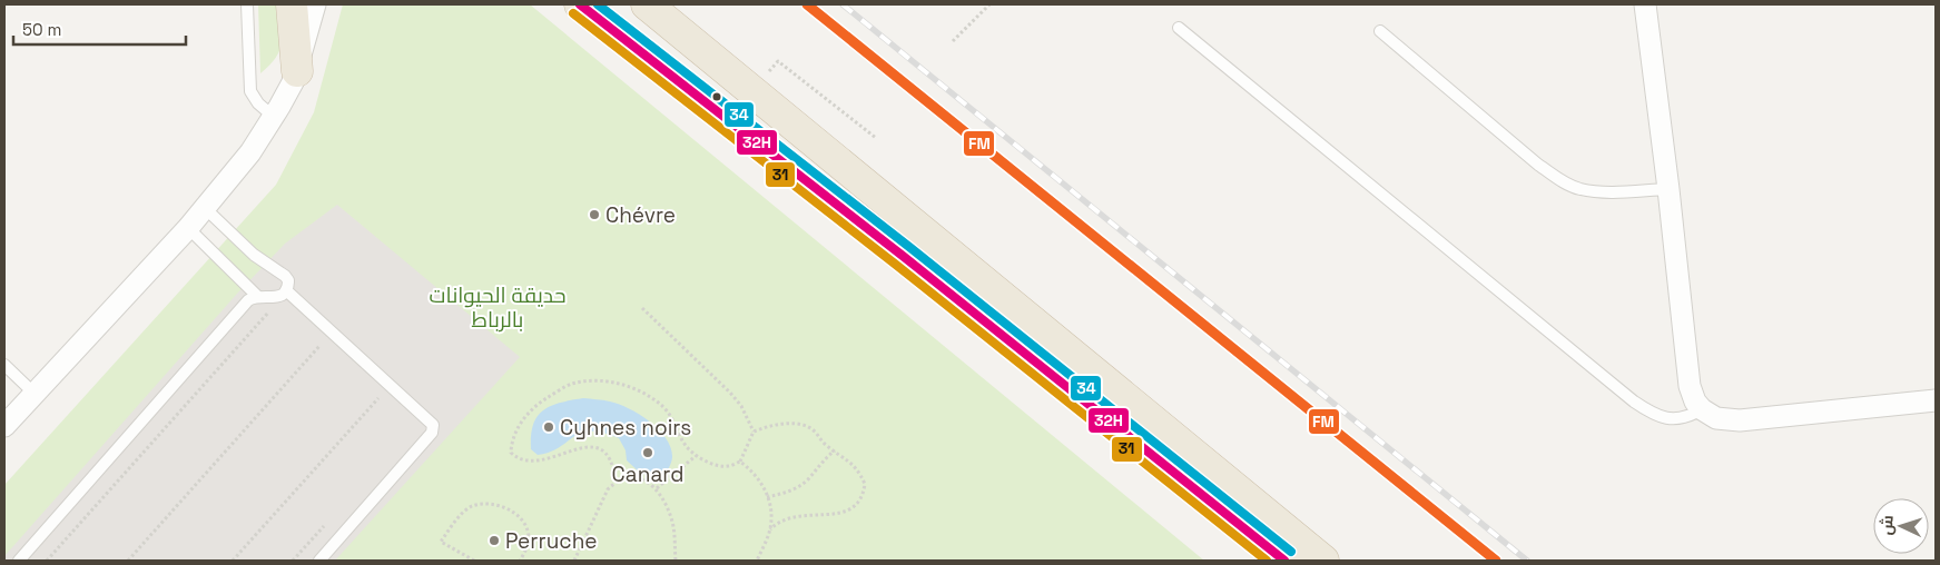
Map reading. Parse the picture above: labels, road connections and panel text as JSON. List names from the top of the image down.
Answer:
{
  "parks": ["حديقة الحيوانات بالرباط"],
  "places": [
    "Chévre",
    "Cyhnes noirs",
    "Canard",
    "Perruche"
  ],
  "lines": [
    "transit line FM",
    "transit line 32H",
    "transit line 34",
    "transit line 31"
  ],
  "scale_bar": "50 m",
  "north": "left"
}
